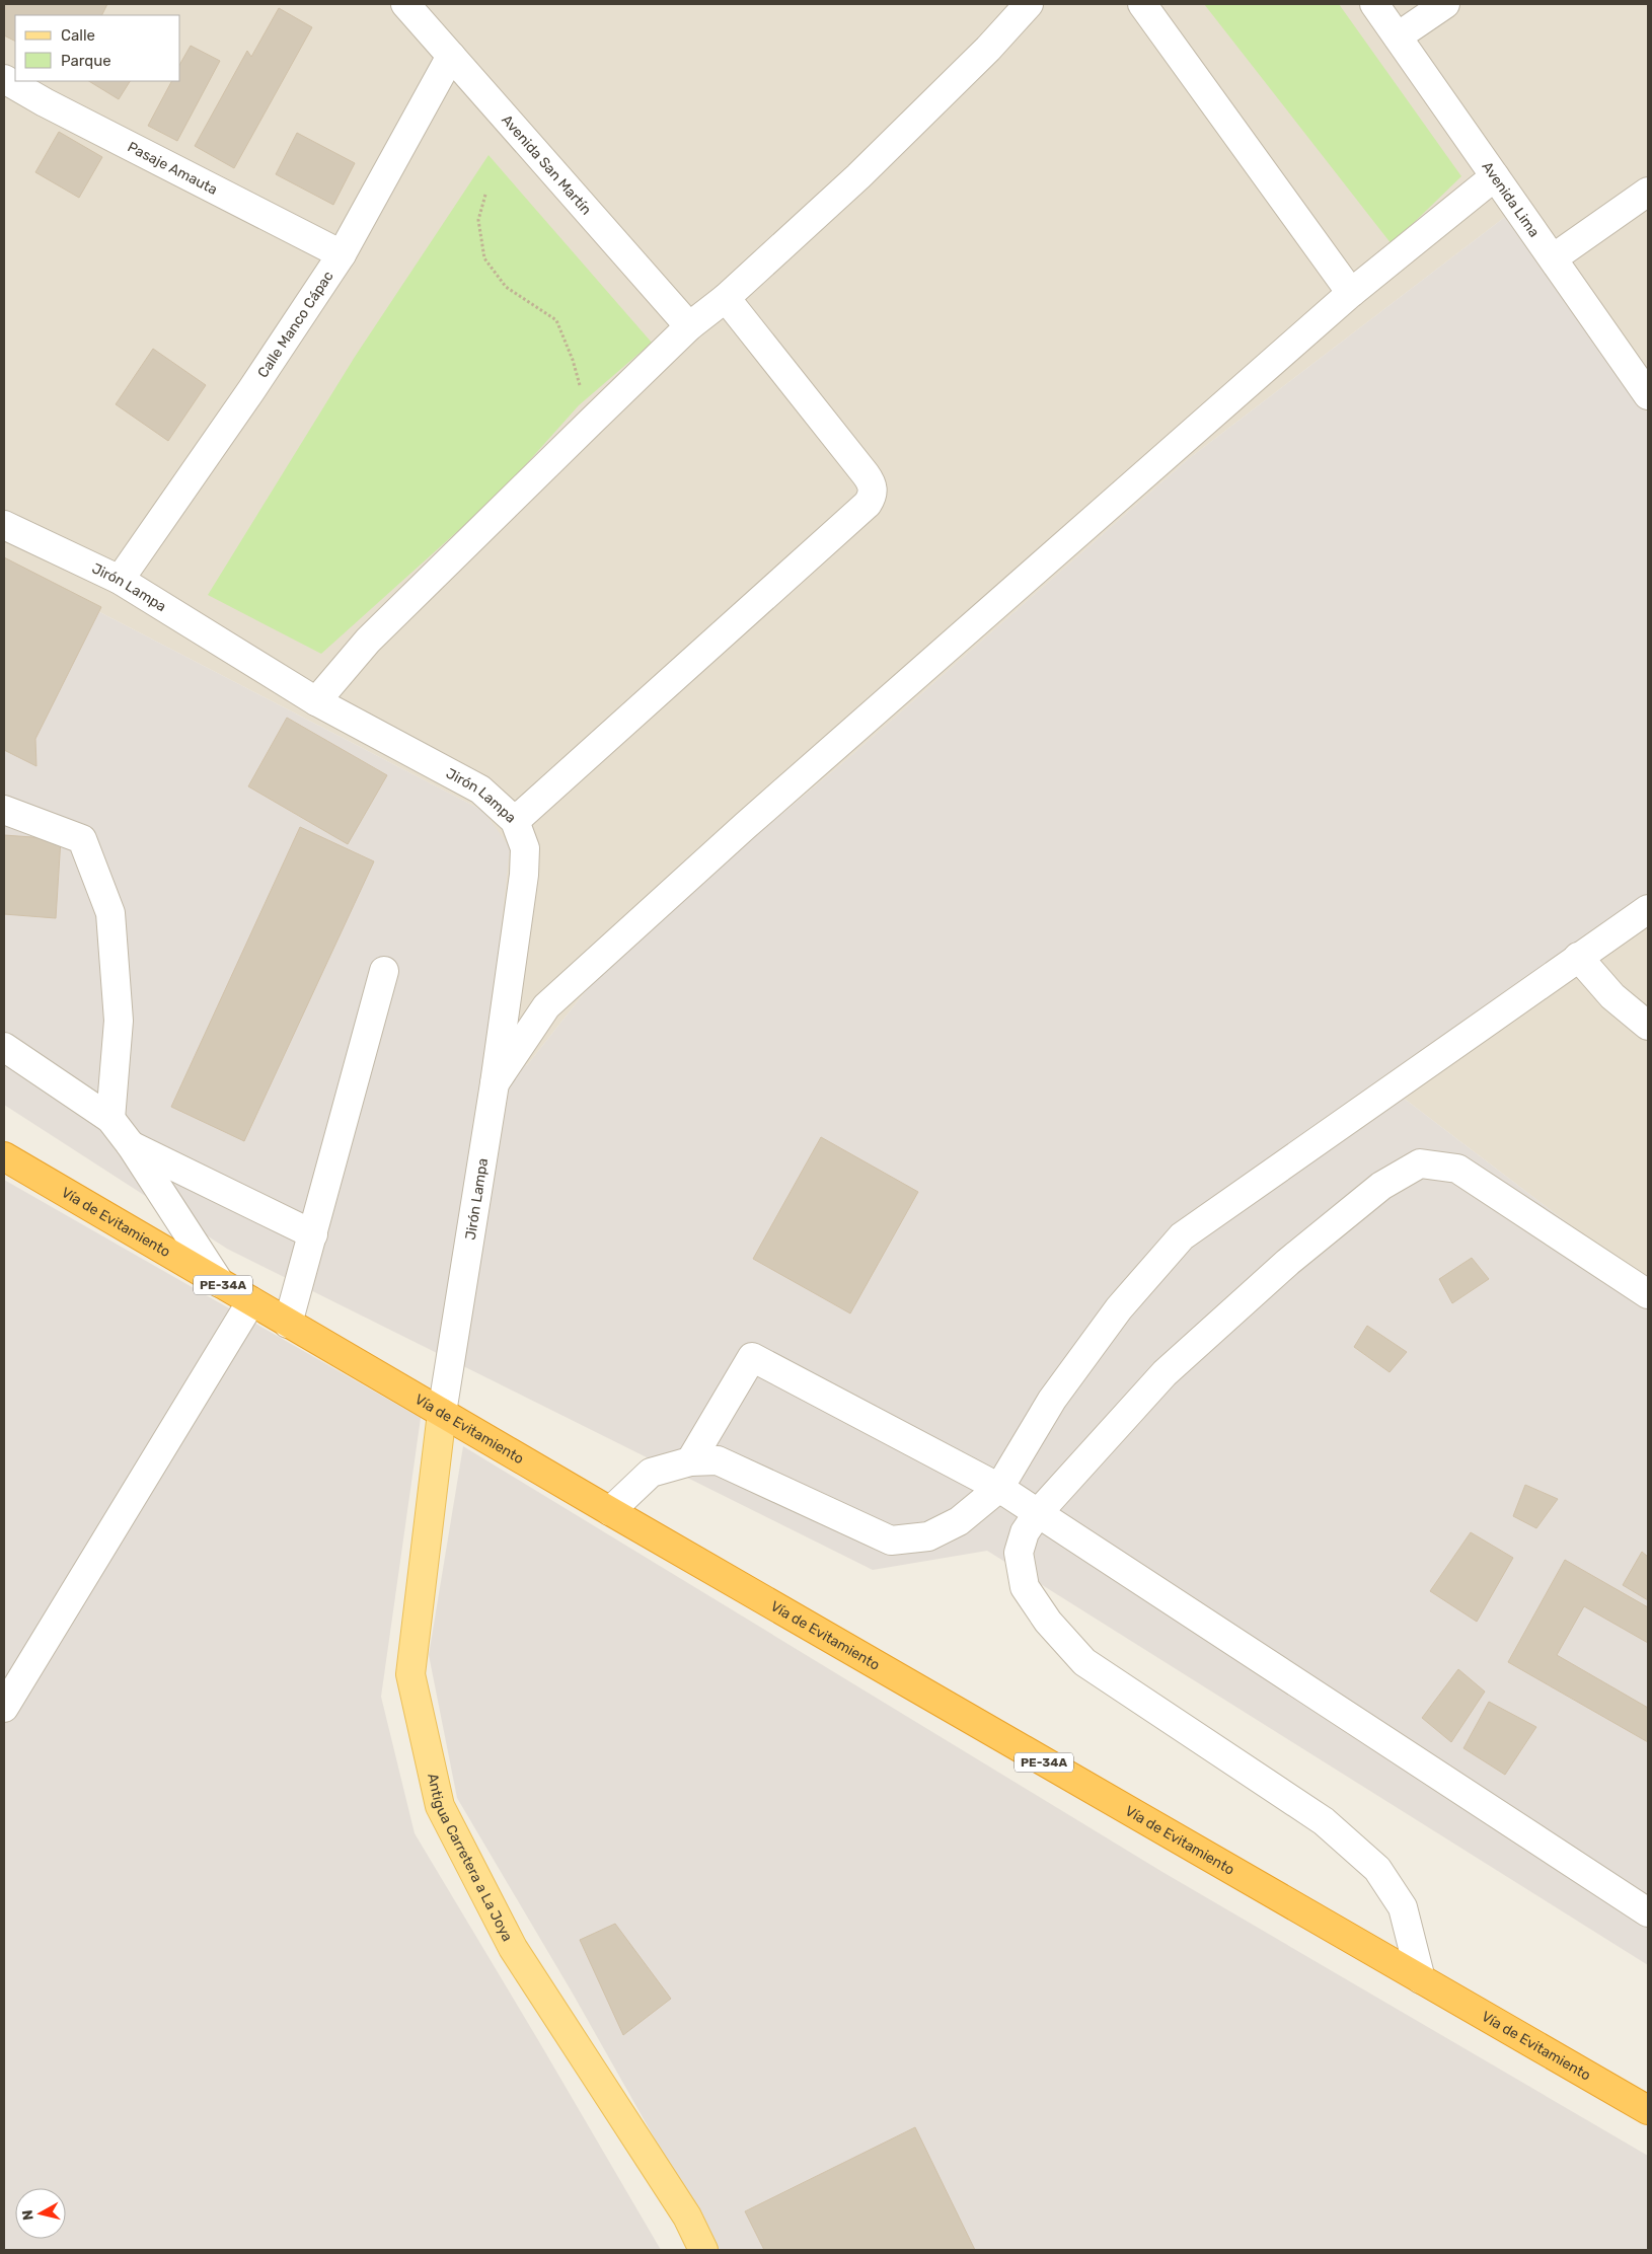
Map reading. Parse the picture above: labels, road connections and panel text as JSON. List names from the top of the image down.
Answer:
{
  "streets": {
    "highway": ["Vía de Evitamiento", "PE-34A"],
    "main road": ["Antigua Carretera a La Joya"],
    "street": [
      "Avenida San Martín",
      "Pasaje Amauta",
      "Avenida Lima",
      "Calle Manco Cápac",
      "Jirón Lampa"
    ]
  },
  "crossings": [
    ["Avenida San Martín", "Calle Manco Cápac"],
    ["Pasaje Amauta", "Calle Manco Cápac"],
    ["Calle Manco Cápac", "Jirón Lampa"],
    ["Jirón Lampa", "Vía de Evitamiento"],
    ["Jirón Lampa", "Antigua Carretera a La Joya"],
    ["Vía de Evitamiento", "Antigua Carretera a La Joya"]
  ],
  "legend": ["Calle", "Parque"],
  "north": "left"
}
